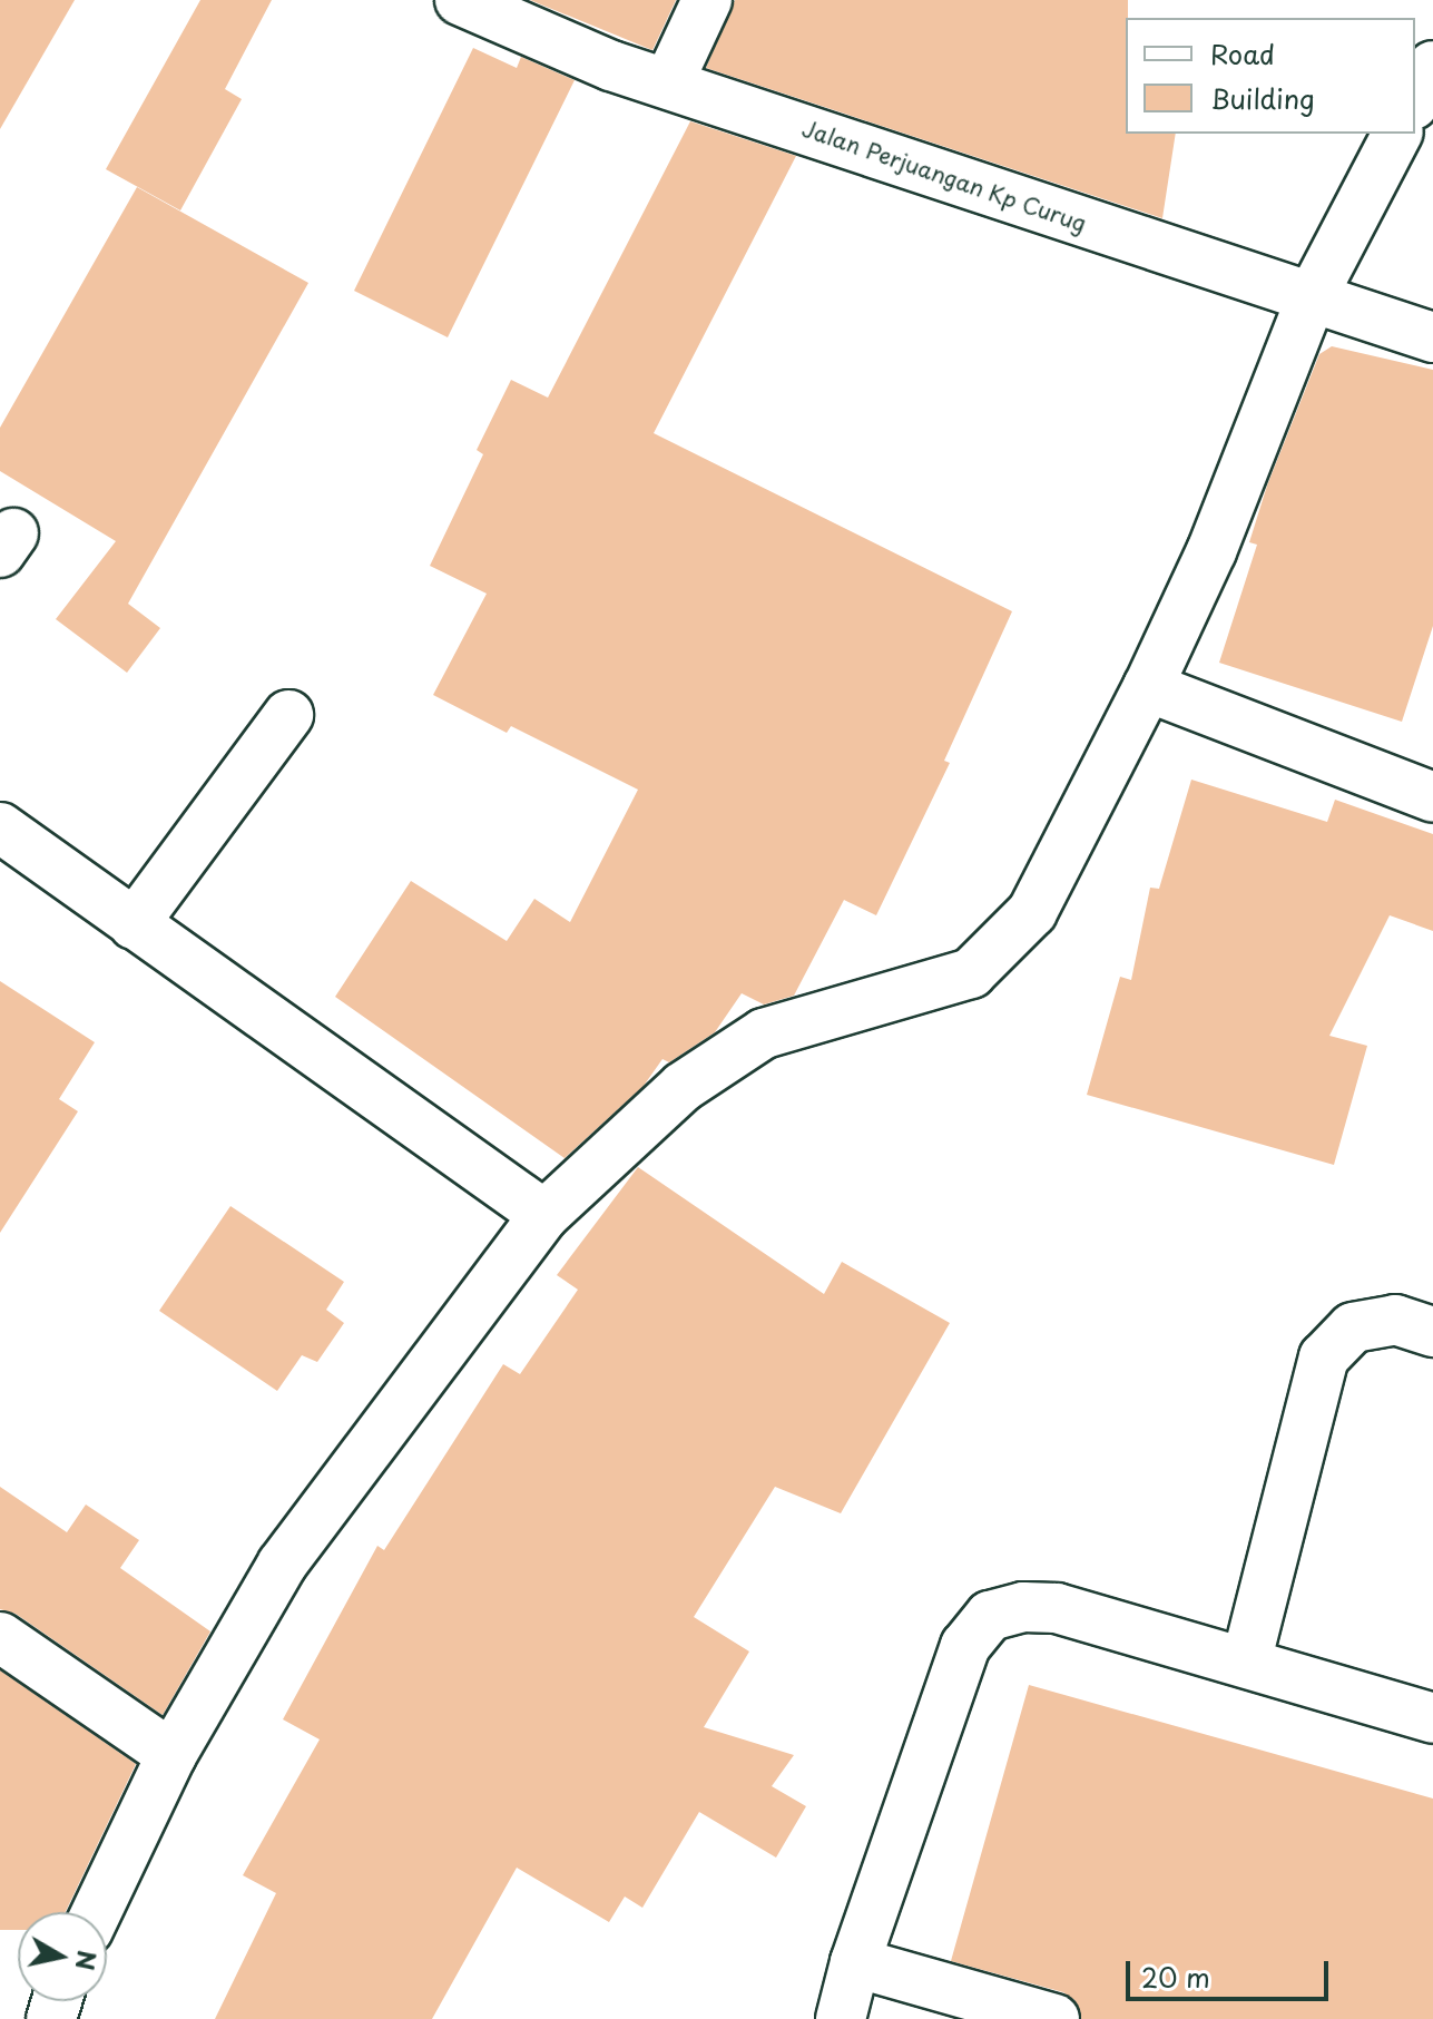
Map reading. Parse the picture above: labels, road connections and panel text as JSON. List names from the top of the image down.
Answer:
{
  "streets": {
    "street": ["Jalan Perjuangan Kp Curug"]
  },
  "legend": ["Road", "Building"],
  "scale_bar": "20 m",
  "north": "right"
}
